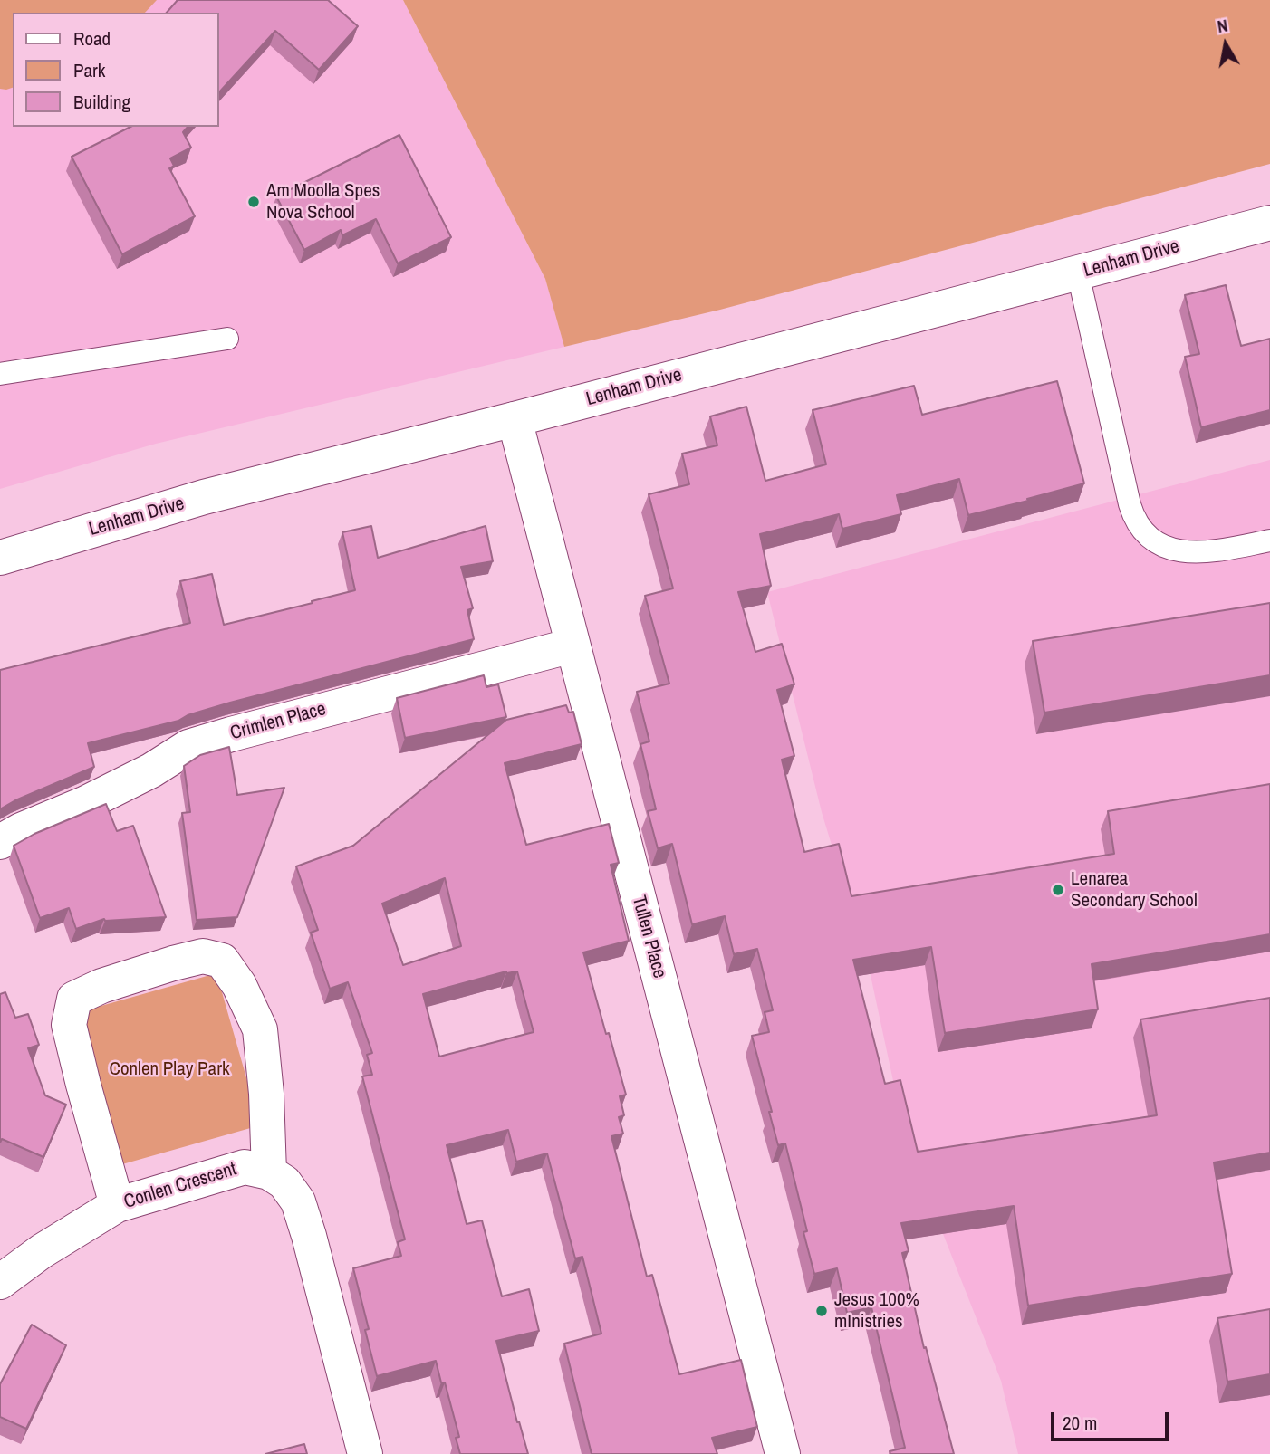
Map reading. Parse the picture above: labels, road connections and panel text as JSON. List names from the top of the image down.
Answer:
{
  "streets": {
    "street": [
      "Lenham Drive",
      "Crimlen Place",
      "Tullen Place",
      "Conlen Crescent"
    ]
  },
  "crossings": [
    ["Lenham Drive", "Tullen Place"],
    ["Crimlen Place", "Tullen Place"]
  ],
  "parks": ["Conlen Play Park"],
  "places": ["Am Moolla Spes Nova School", "Lenarea Secondary School", "Jesus 100% mInistries"],
  "legend": ["Road", "Park", "Building"],
  "scale_bar": "20 m",
  "north": "top"
}
